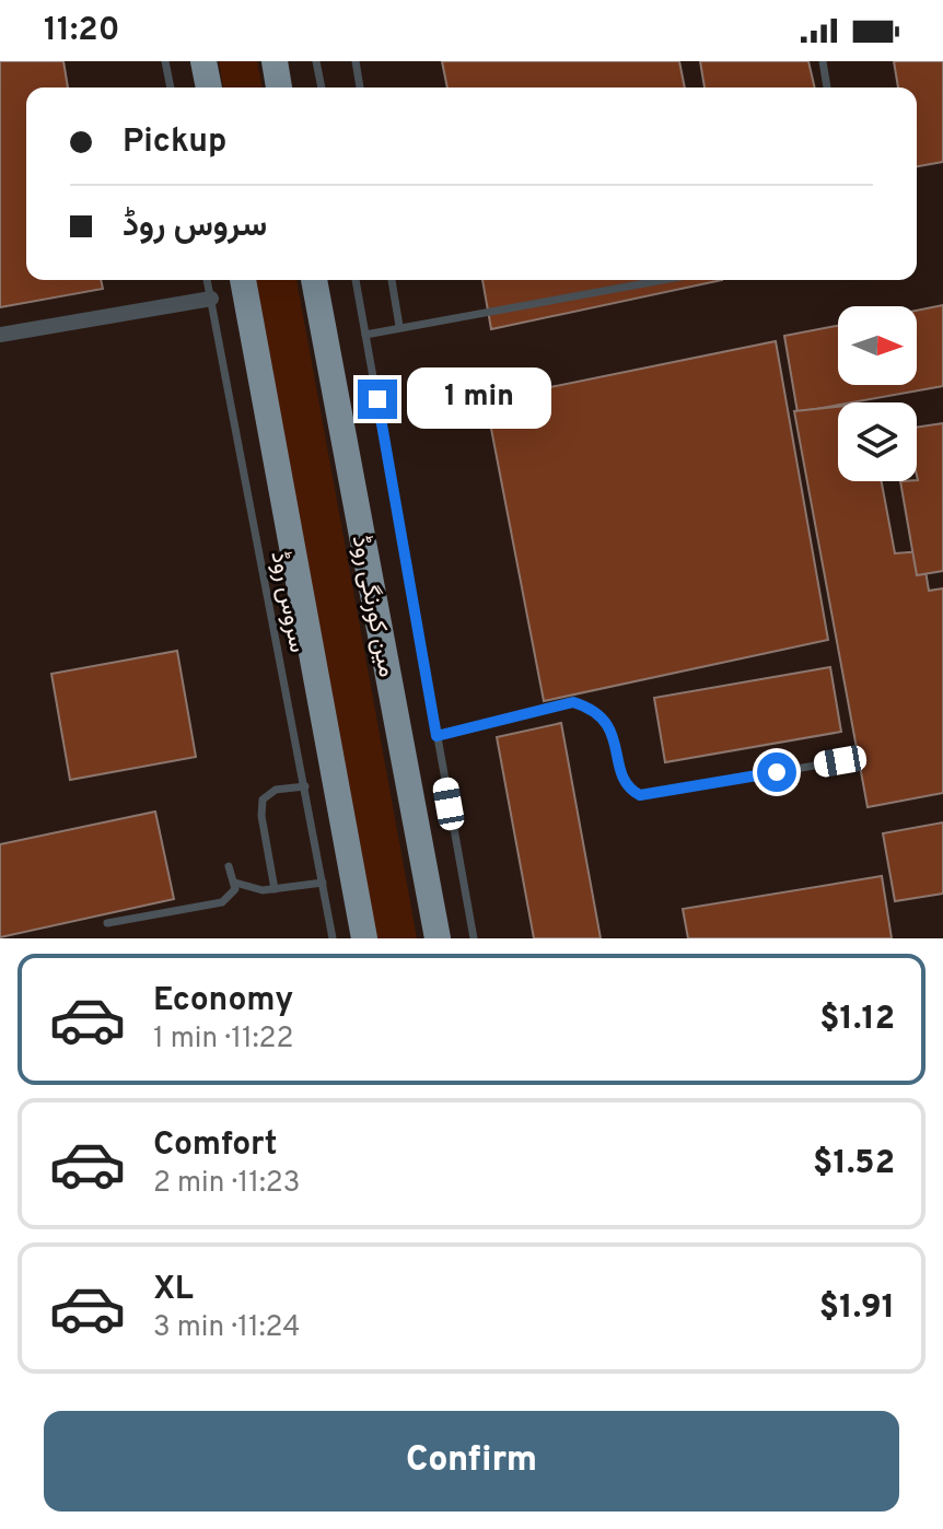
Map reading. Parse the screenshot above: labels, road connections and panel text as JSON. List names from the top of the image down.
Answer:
{
  "streets": {
    "main road": ["مین کورنگی روڈ"],
    "lane": ["سروس روڈ"]
  },
  "north": "right",
  "page": {
    "status": "11:20",
    "banner": ["Pickup", "سروس روڈ"],
    "bubble": "1 min",
    "list": [
      {
        "name": "Economy",
        "note": "1 min · 11:22",
        "value": "$1.12"
      },
      {
        "name": "Comfort",
        "note": "2 min · 11:23",
        "value": "$1.52"
      },
      {
        "name": "XL",
        "note": "3 min · 11:24",
        "value": "$1.91"
      }
    ],
    "buttons": "Confirm"
  }
}
